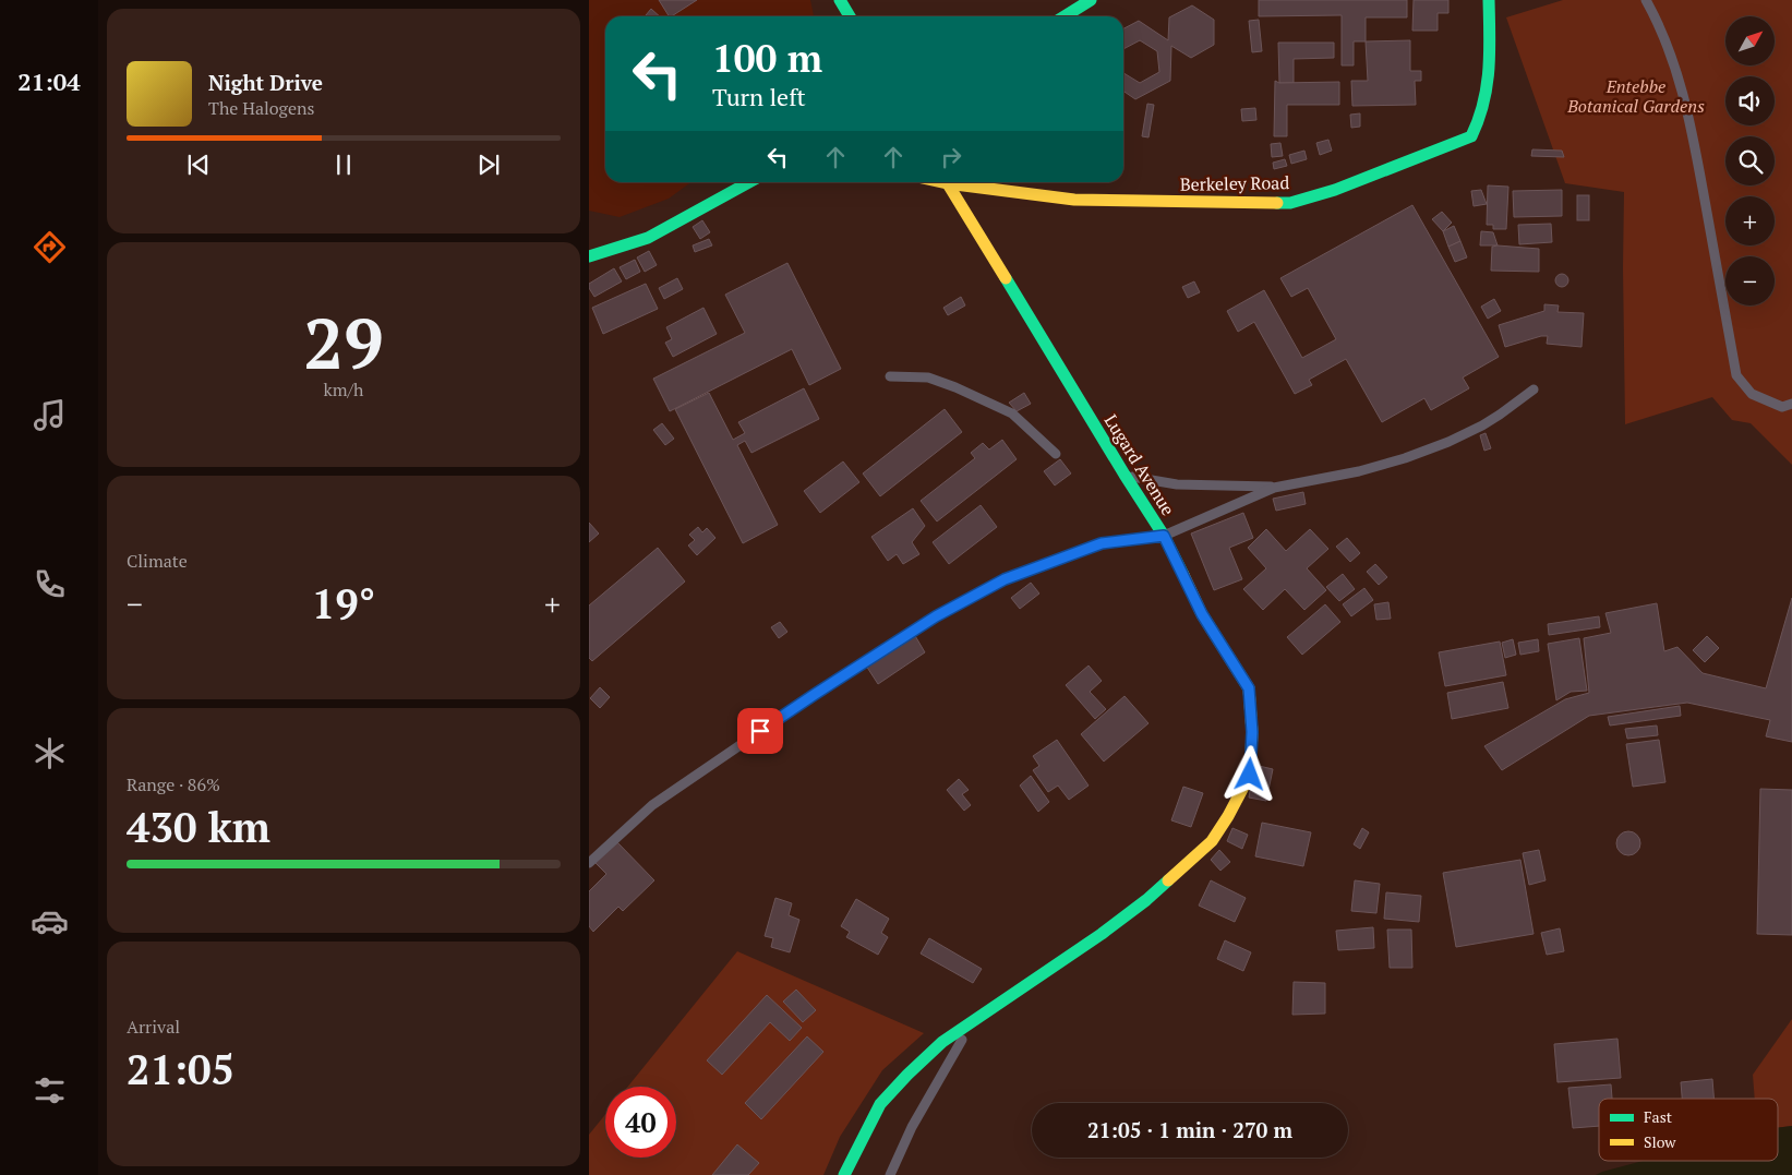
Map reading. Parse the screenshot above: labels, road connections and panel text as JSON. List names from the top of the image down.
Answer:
{
  "streets": {
    "street": ["Berkeley Road", "Lugard Avenue"]
  },
  "parks": ["Entebbe Botanical Gardens"],
  "legend": ["Fast", "Slow"],
  "north": "top right",
  "page": {
    "tabs": "21:04",
    "map_buttons": ["+", "−"],
    "turn": ["100 m", "Turn left"],
    "song": ["Night Drive", "The Halogens"],
    "tile": [
      ["29", "km/h"],
      "Climate",
      ["Range · 86%", "430 km"],
      ["Arrival", "21:05"]
    ],
    "heat": ["−", "19°", "+"],
    "limit": "40",
    "trip": "21:05 · 1 min · 270 m"
  }
}
